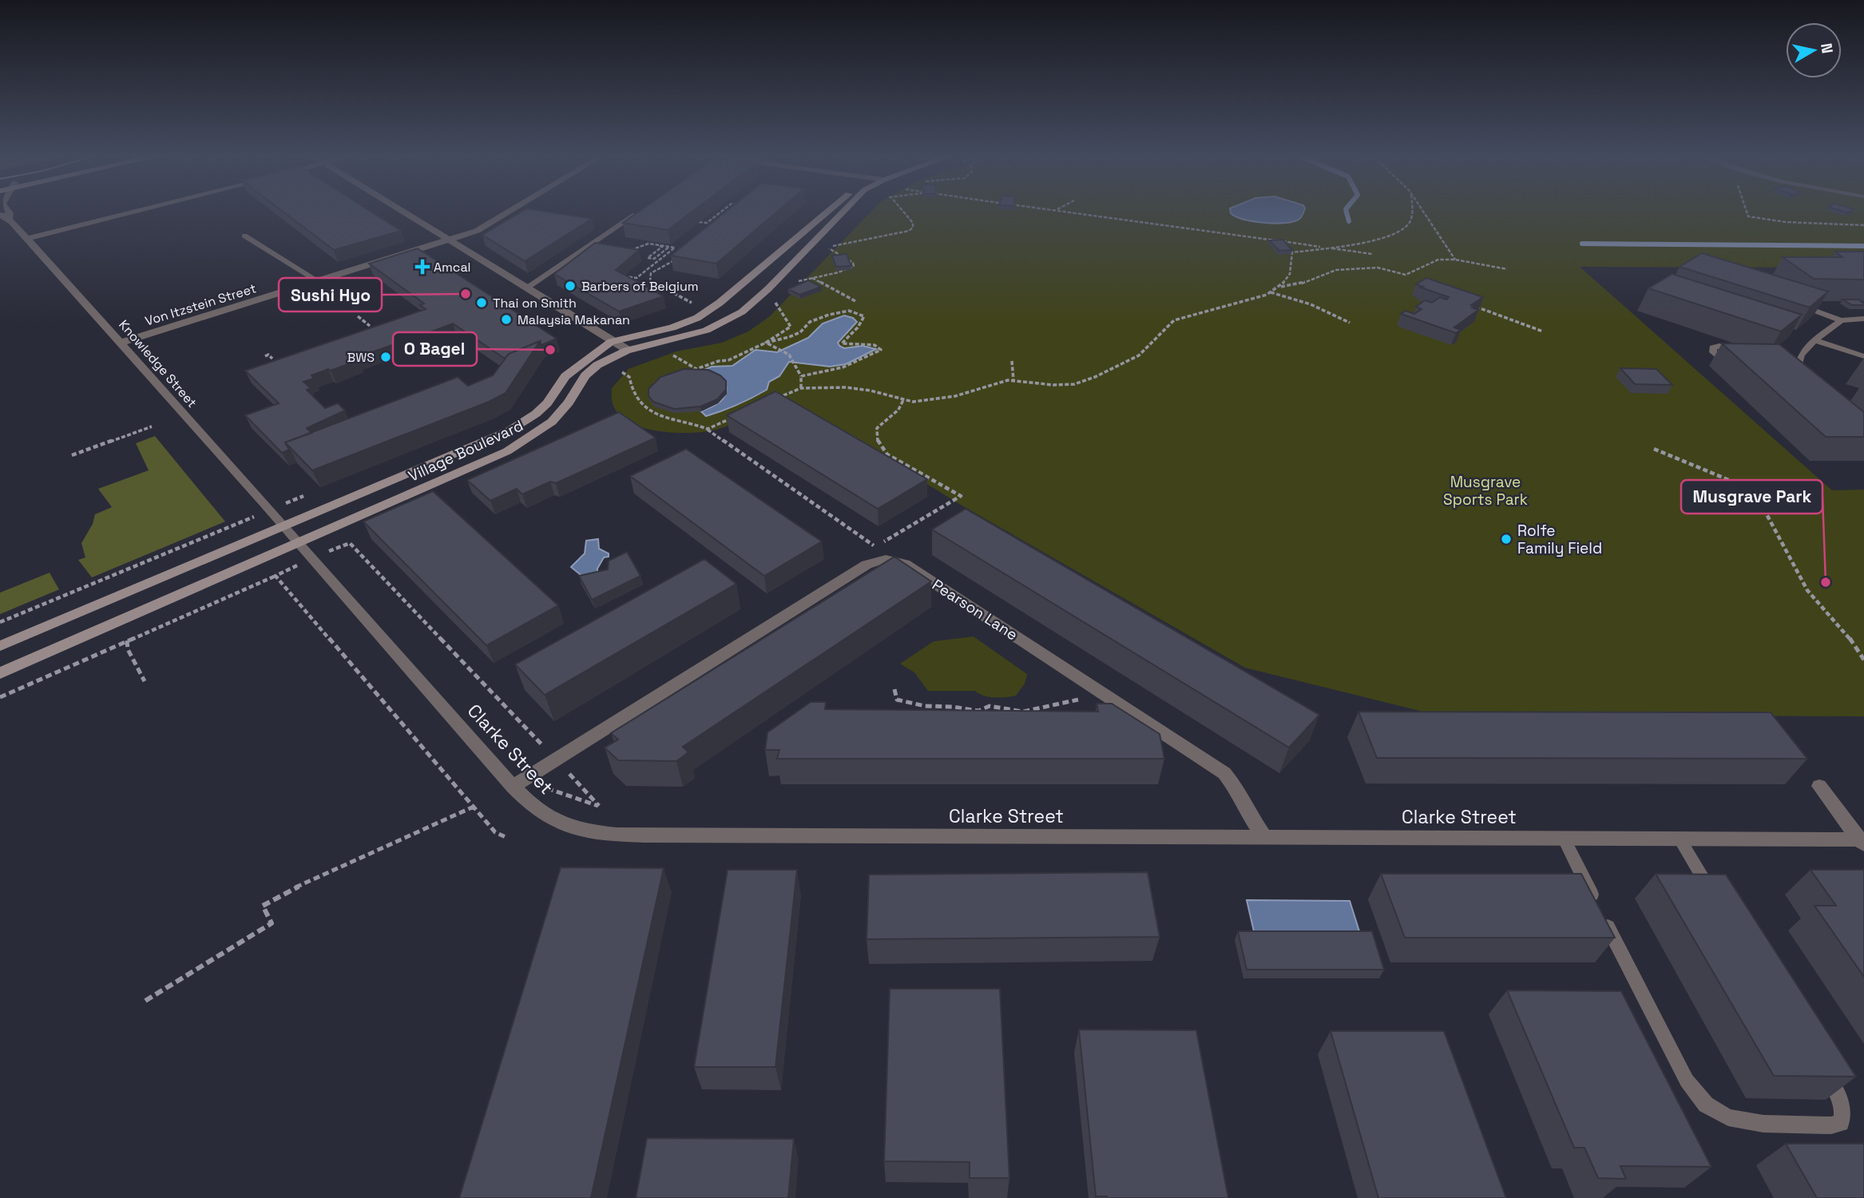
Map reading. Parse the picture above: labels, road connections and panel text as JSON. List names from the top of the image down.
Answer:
{
  "streets": {
    "street": [
      "Von Itzstein Street",
      "Knowledge Street",
      "Village Boulevard",
      "Pearson Lane",
      "Clarke Street"
    ]
  },
  "crossings": [
    ["Von Itzstein Street", "Knowledge Street"],
    ["Knowledge Street", "Village Boulevard"],
    ["Knowledge Street", "Clarke Street"],
    ["Village Boulevard", "Clarke Street"],
    ["Pearson Lane", "Clarke Street"]
  ],
  "parks": ["Musgrave Sports Park"],
  "places": {
    "health": ["Amcal"],
    "other": [
      "Barbers of Belgium",
      "Sushi Hyo",
      "Thai on Smith",
      "Malaysia Makanan",
      "O Bagel",
      "BWS",
      "Rolfe Family Field",
      "Musgrave Park"
    ]
  },
  "north": "right"
}
